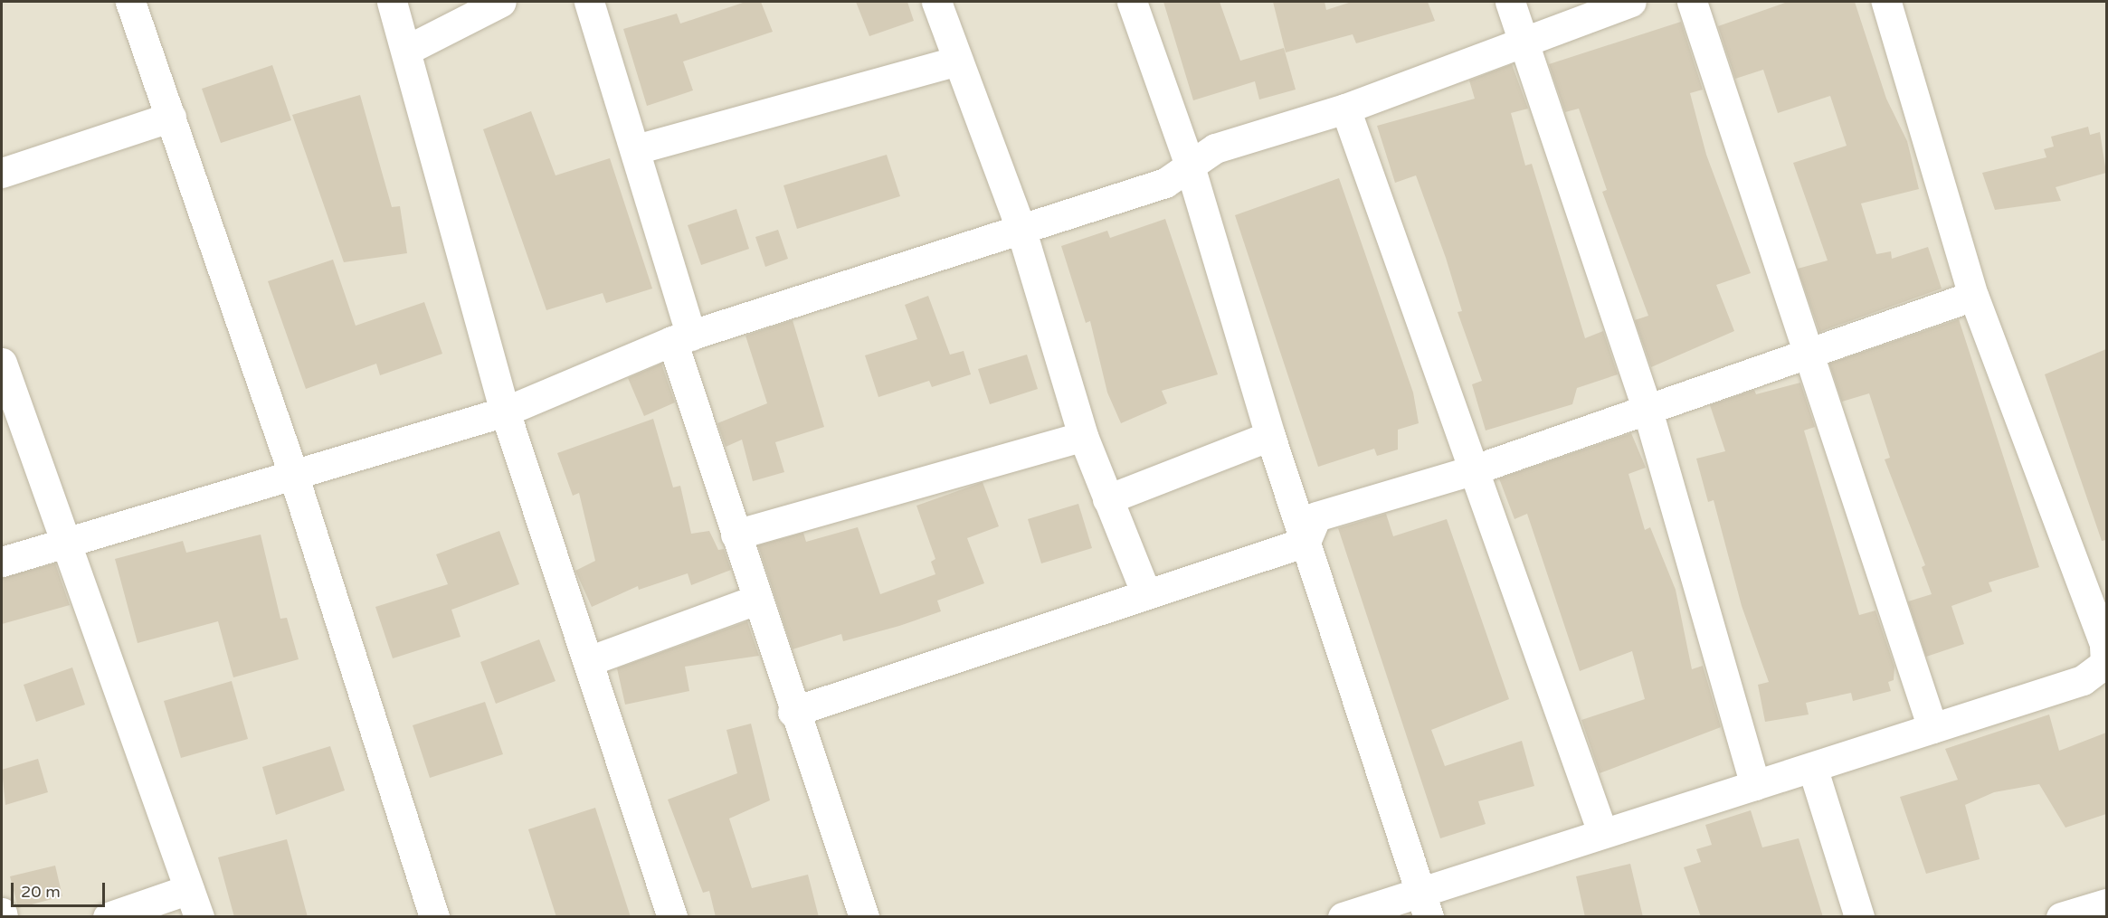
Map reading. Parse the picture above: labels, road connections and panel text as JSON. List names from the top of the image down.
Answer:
{
  "scale_bar": "20 m"
}
